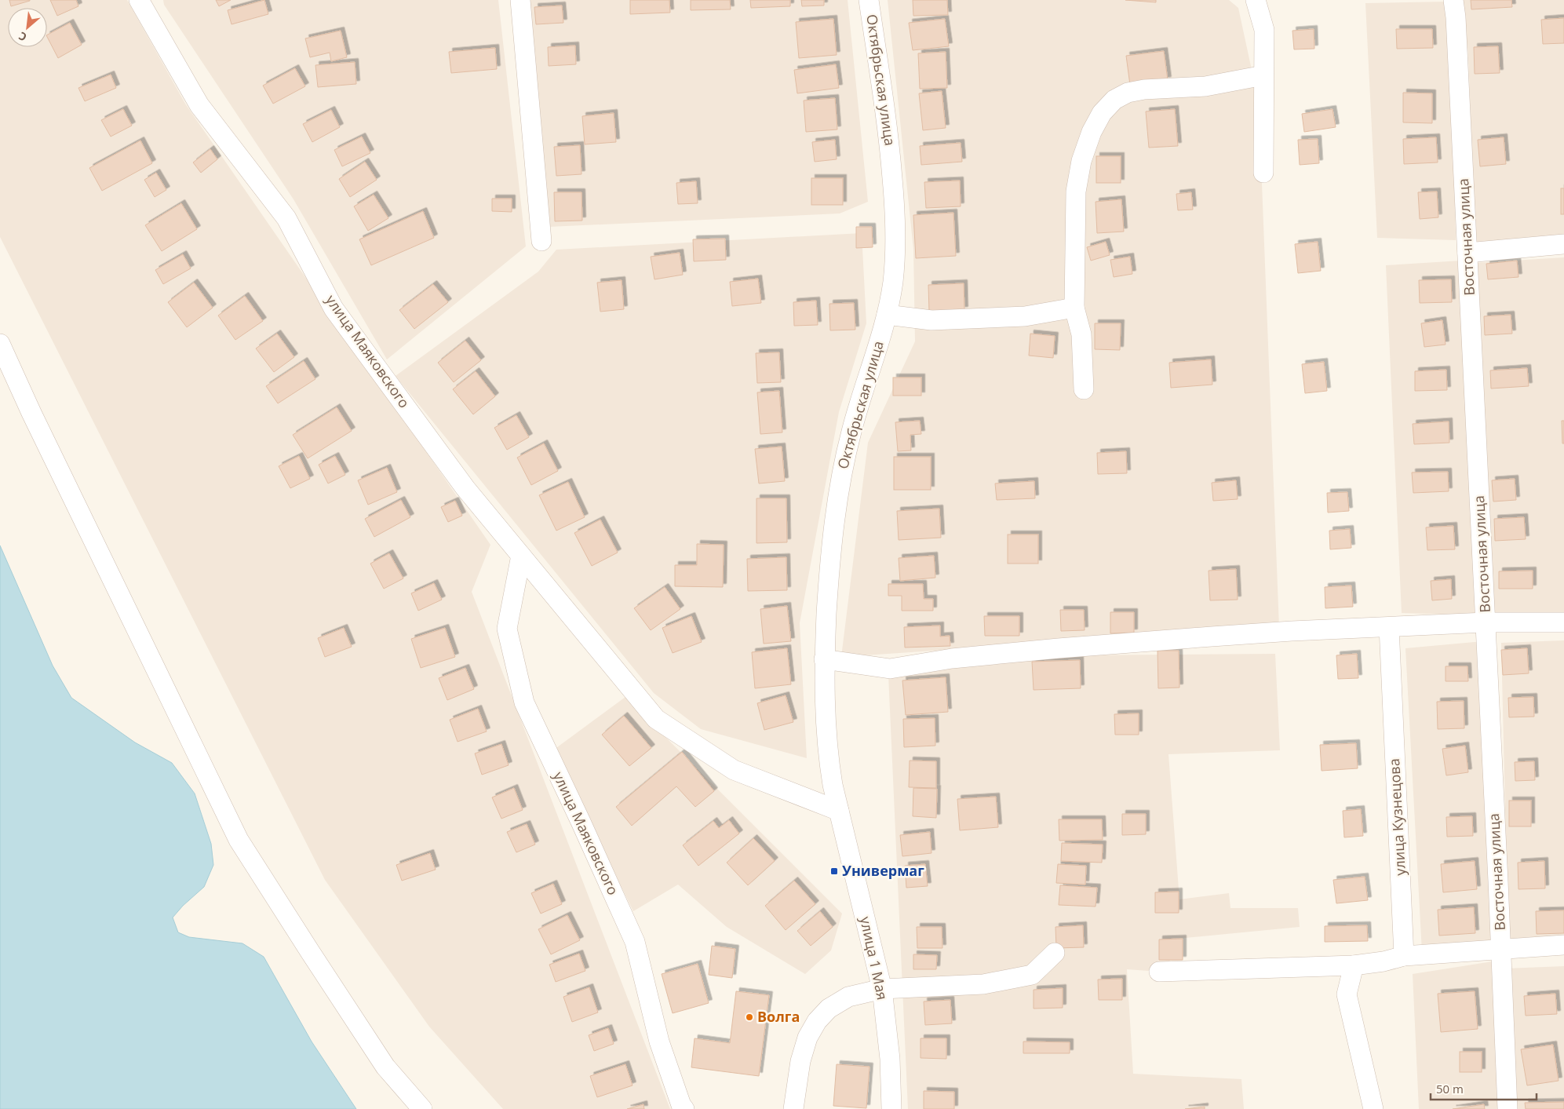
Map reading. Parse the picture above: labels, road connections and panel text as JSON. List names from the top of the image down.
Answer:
{
  "streets": {
    "street": [
      "Октябрьская улица",
      "Восточная улица",
      "улица Маяковского",
      "улица Кузнецова",
      "улица 1 Мая"
    ]
  },
  "crossings": [
    ["Октябрьская улица", "улица Маяковского"],
    ["Октябрьская улица", "улица 1 Мая"],
    ["улица Маяковского", "улица 1 Мая"]
  ],
  "places": {
    "transit": ["Универмаг"],
    "other": ["Волга"]
  },
  "scale_bar": "50 m",
  "north": "bottom left"
}
